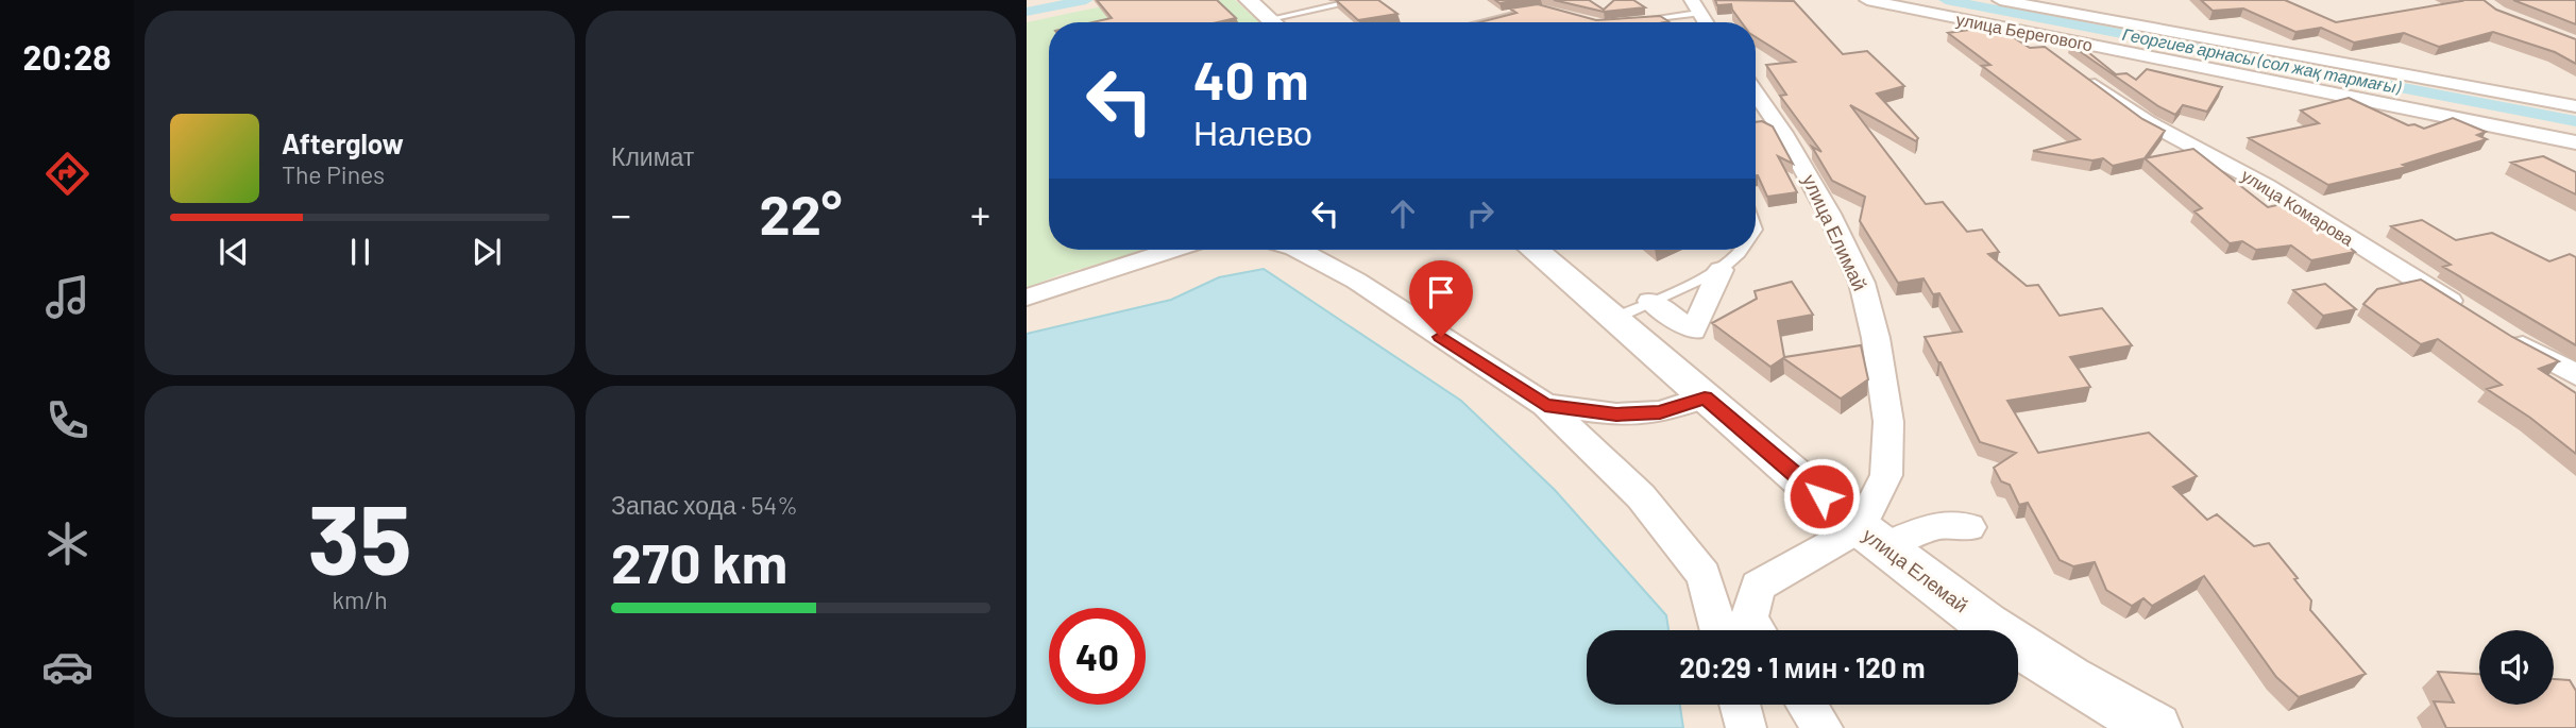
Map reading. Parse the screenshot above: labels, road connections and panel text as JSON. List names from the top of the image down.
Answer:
{
  "streets": {
    "street": [
      "улица Берегового",
      "улица Комарова",
      "улица Елимай",
      "улица Елемай"
    ]
  },
  "crossings": [
    ["улица Елимай", "улица Елемай"]
  ],
  "water": ["Георгиев арнасы (сол жақ тармағы)"],
  "page": {
    "tabs": "20:28",
    "tile": [
      "Климат",
      ["35", "km/h"],
      ["Запас хода · 54%", "270 km"]
    ],
    "turn": ["40 m", "Налево"],
    "song": ["Afterglow", "The Pines"],
    "heat": ["−", "22°", "+"],
    "limit": "40",
    "trip": "20:29 · 1 мин · 120 m"
  }
}
